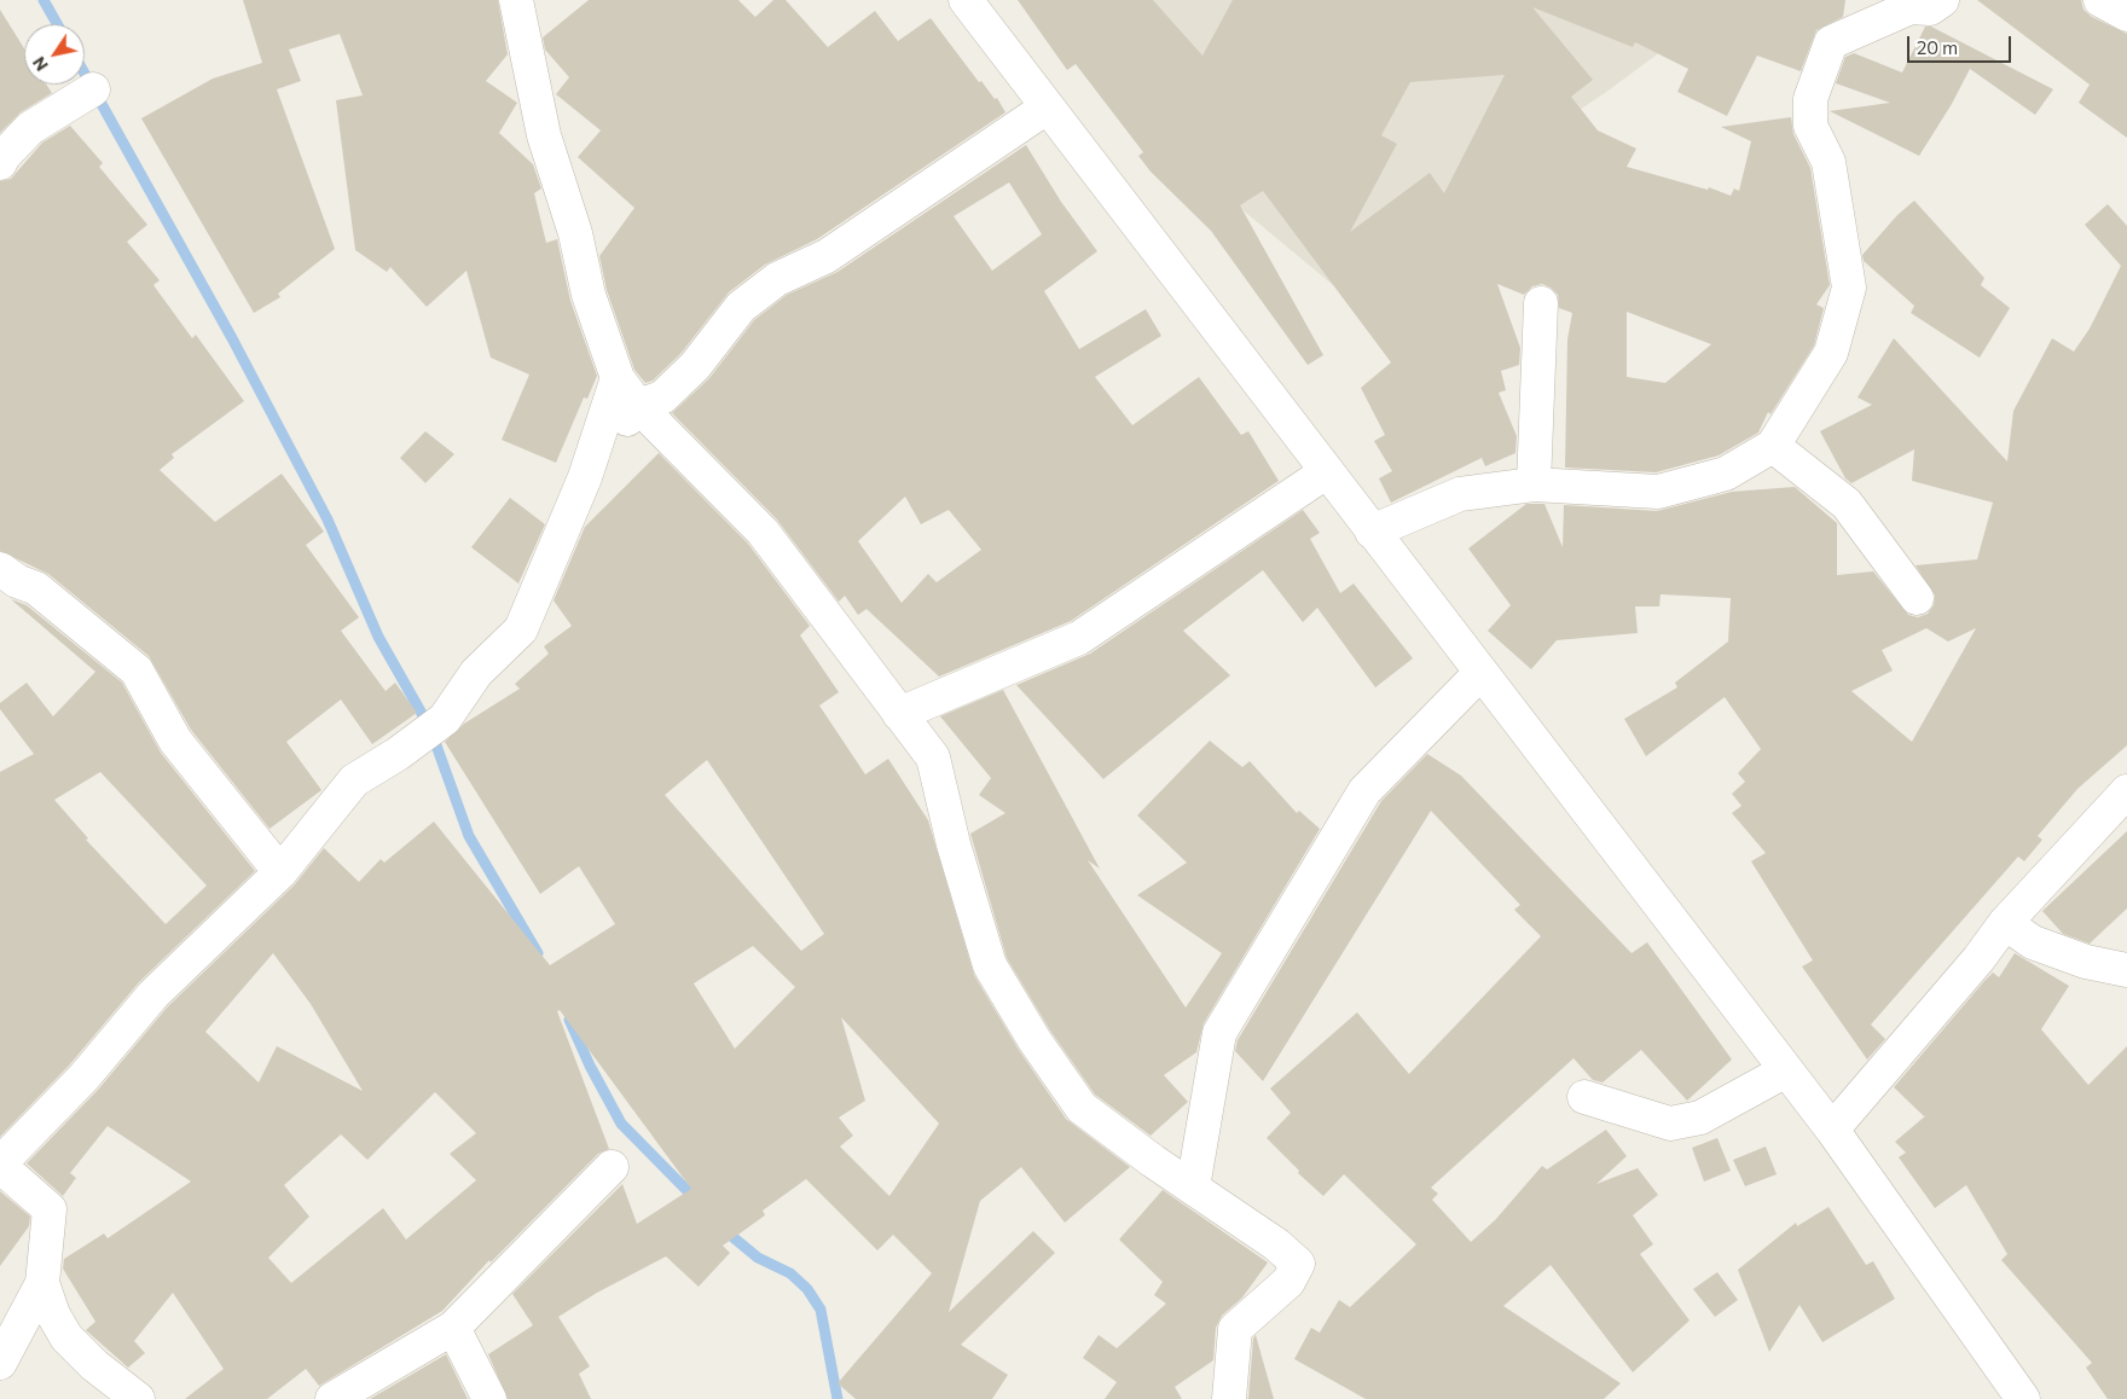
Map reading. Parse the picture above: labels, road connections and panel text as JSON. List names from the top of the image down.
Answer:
{
  "scale_bar": "20 m",
  "north": "bottom left"
}
